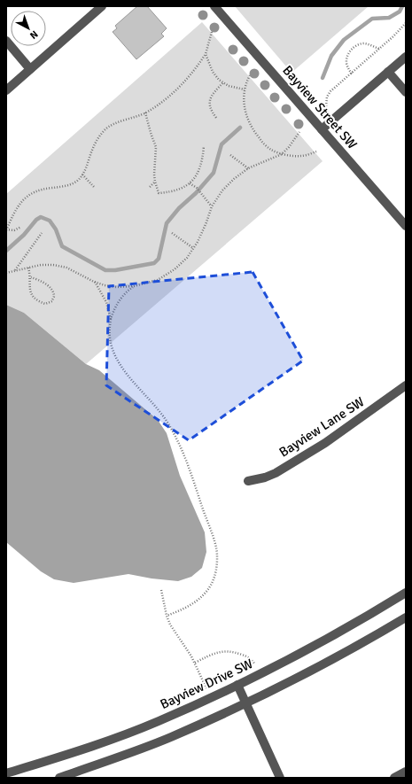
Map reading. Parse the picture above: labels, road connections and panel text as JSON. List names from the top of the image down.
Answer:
{
  "streets": {
    "street": ["Bayview Street SW", "Bayview Lane SW", "Bayview Drive SW"]
  },
  "north": "bottom right"
}
